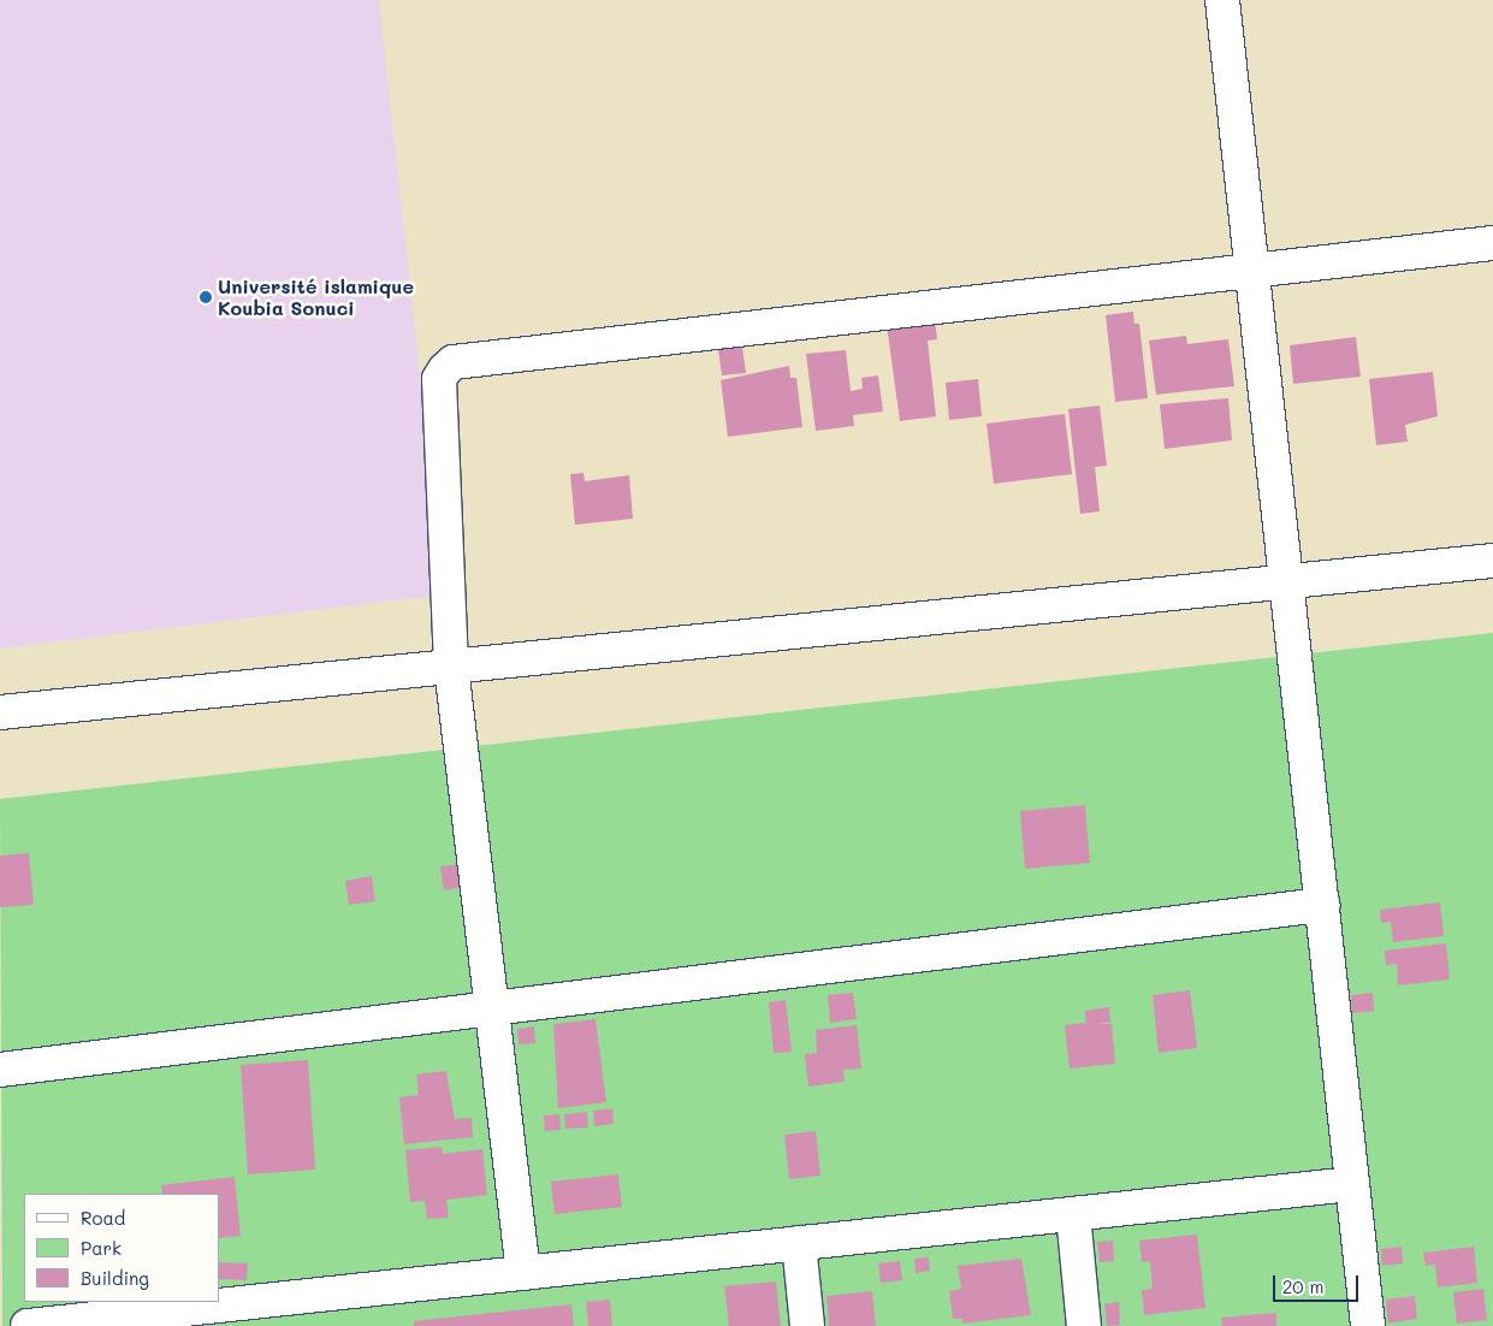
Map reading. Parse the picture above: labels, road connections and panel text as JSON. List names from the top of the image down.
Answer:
{
  "places": ["Université islamique Koubia Sonuci"],
  "legend": ["Road", "Park", "Building"],
  "scale_bar": "20 m"
}
